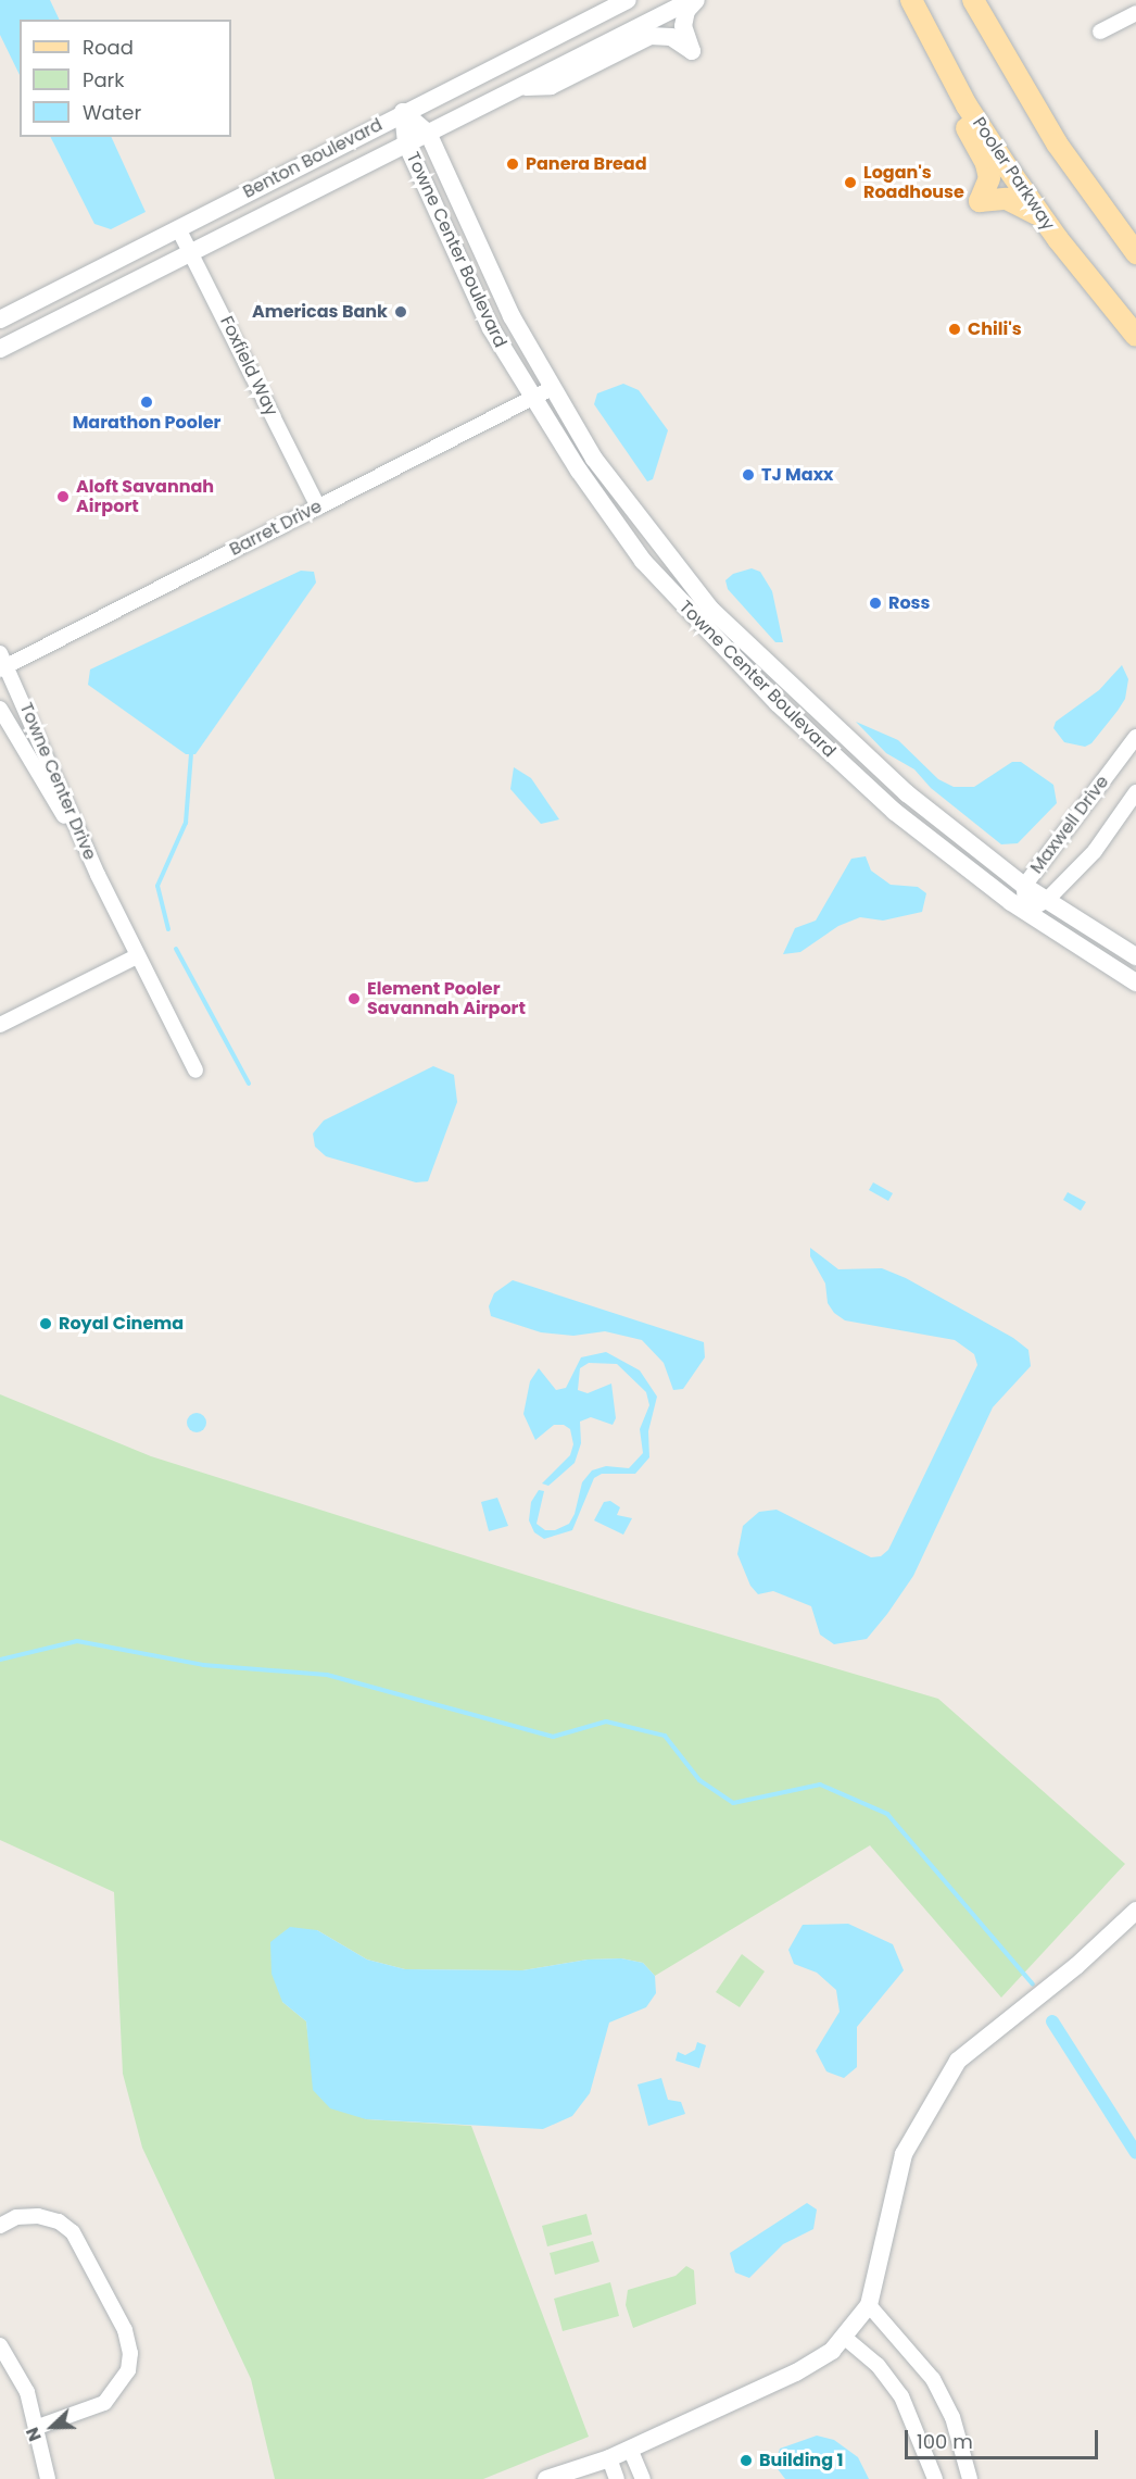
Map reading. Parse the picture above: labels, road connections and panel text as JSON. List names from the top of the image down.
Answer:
{
  "streets": {
    "main road": ["Pooler Parkway"],
    "street": [
      "Benton Boulevard",
      "Towne Center Boulevard",
      "Foxfield Way",
      "Barret Drive",
      "Towne Center Drive",
      "Maxwell Drive"
    ]
  },
  "crossings": [
    ["Benton Boulevard", "Towne Center Boulevard"],
    ["Benton Boulevard", "Foxfield Way"],
    ["Towne Center Boulevard", "Barret Drive"],
    ["Towne Center Boulevard", "Maxwell Drive"],
    ["Foxfield Way", "Barret Drive"],
    ["Barret Drive", "Towne Center Drive"]
  ],
  "places": [
    "Panera Bread",
    "Logan's Roadhouse",
    "Americas Bank",
    "Chili's",
    "Marathon Pooler",
    "TJ Maxx",
    "Aloft Savannah Airport",
    "Ross",
    "Element Pooler Savannah Airport",
    "Royal Cinema",
    "Building 1"
  ],
  "legend": ["Road", "Park", "Water"],
  "scale_bar": "100 m",
  "north": "left"
}
